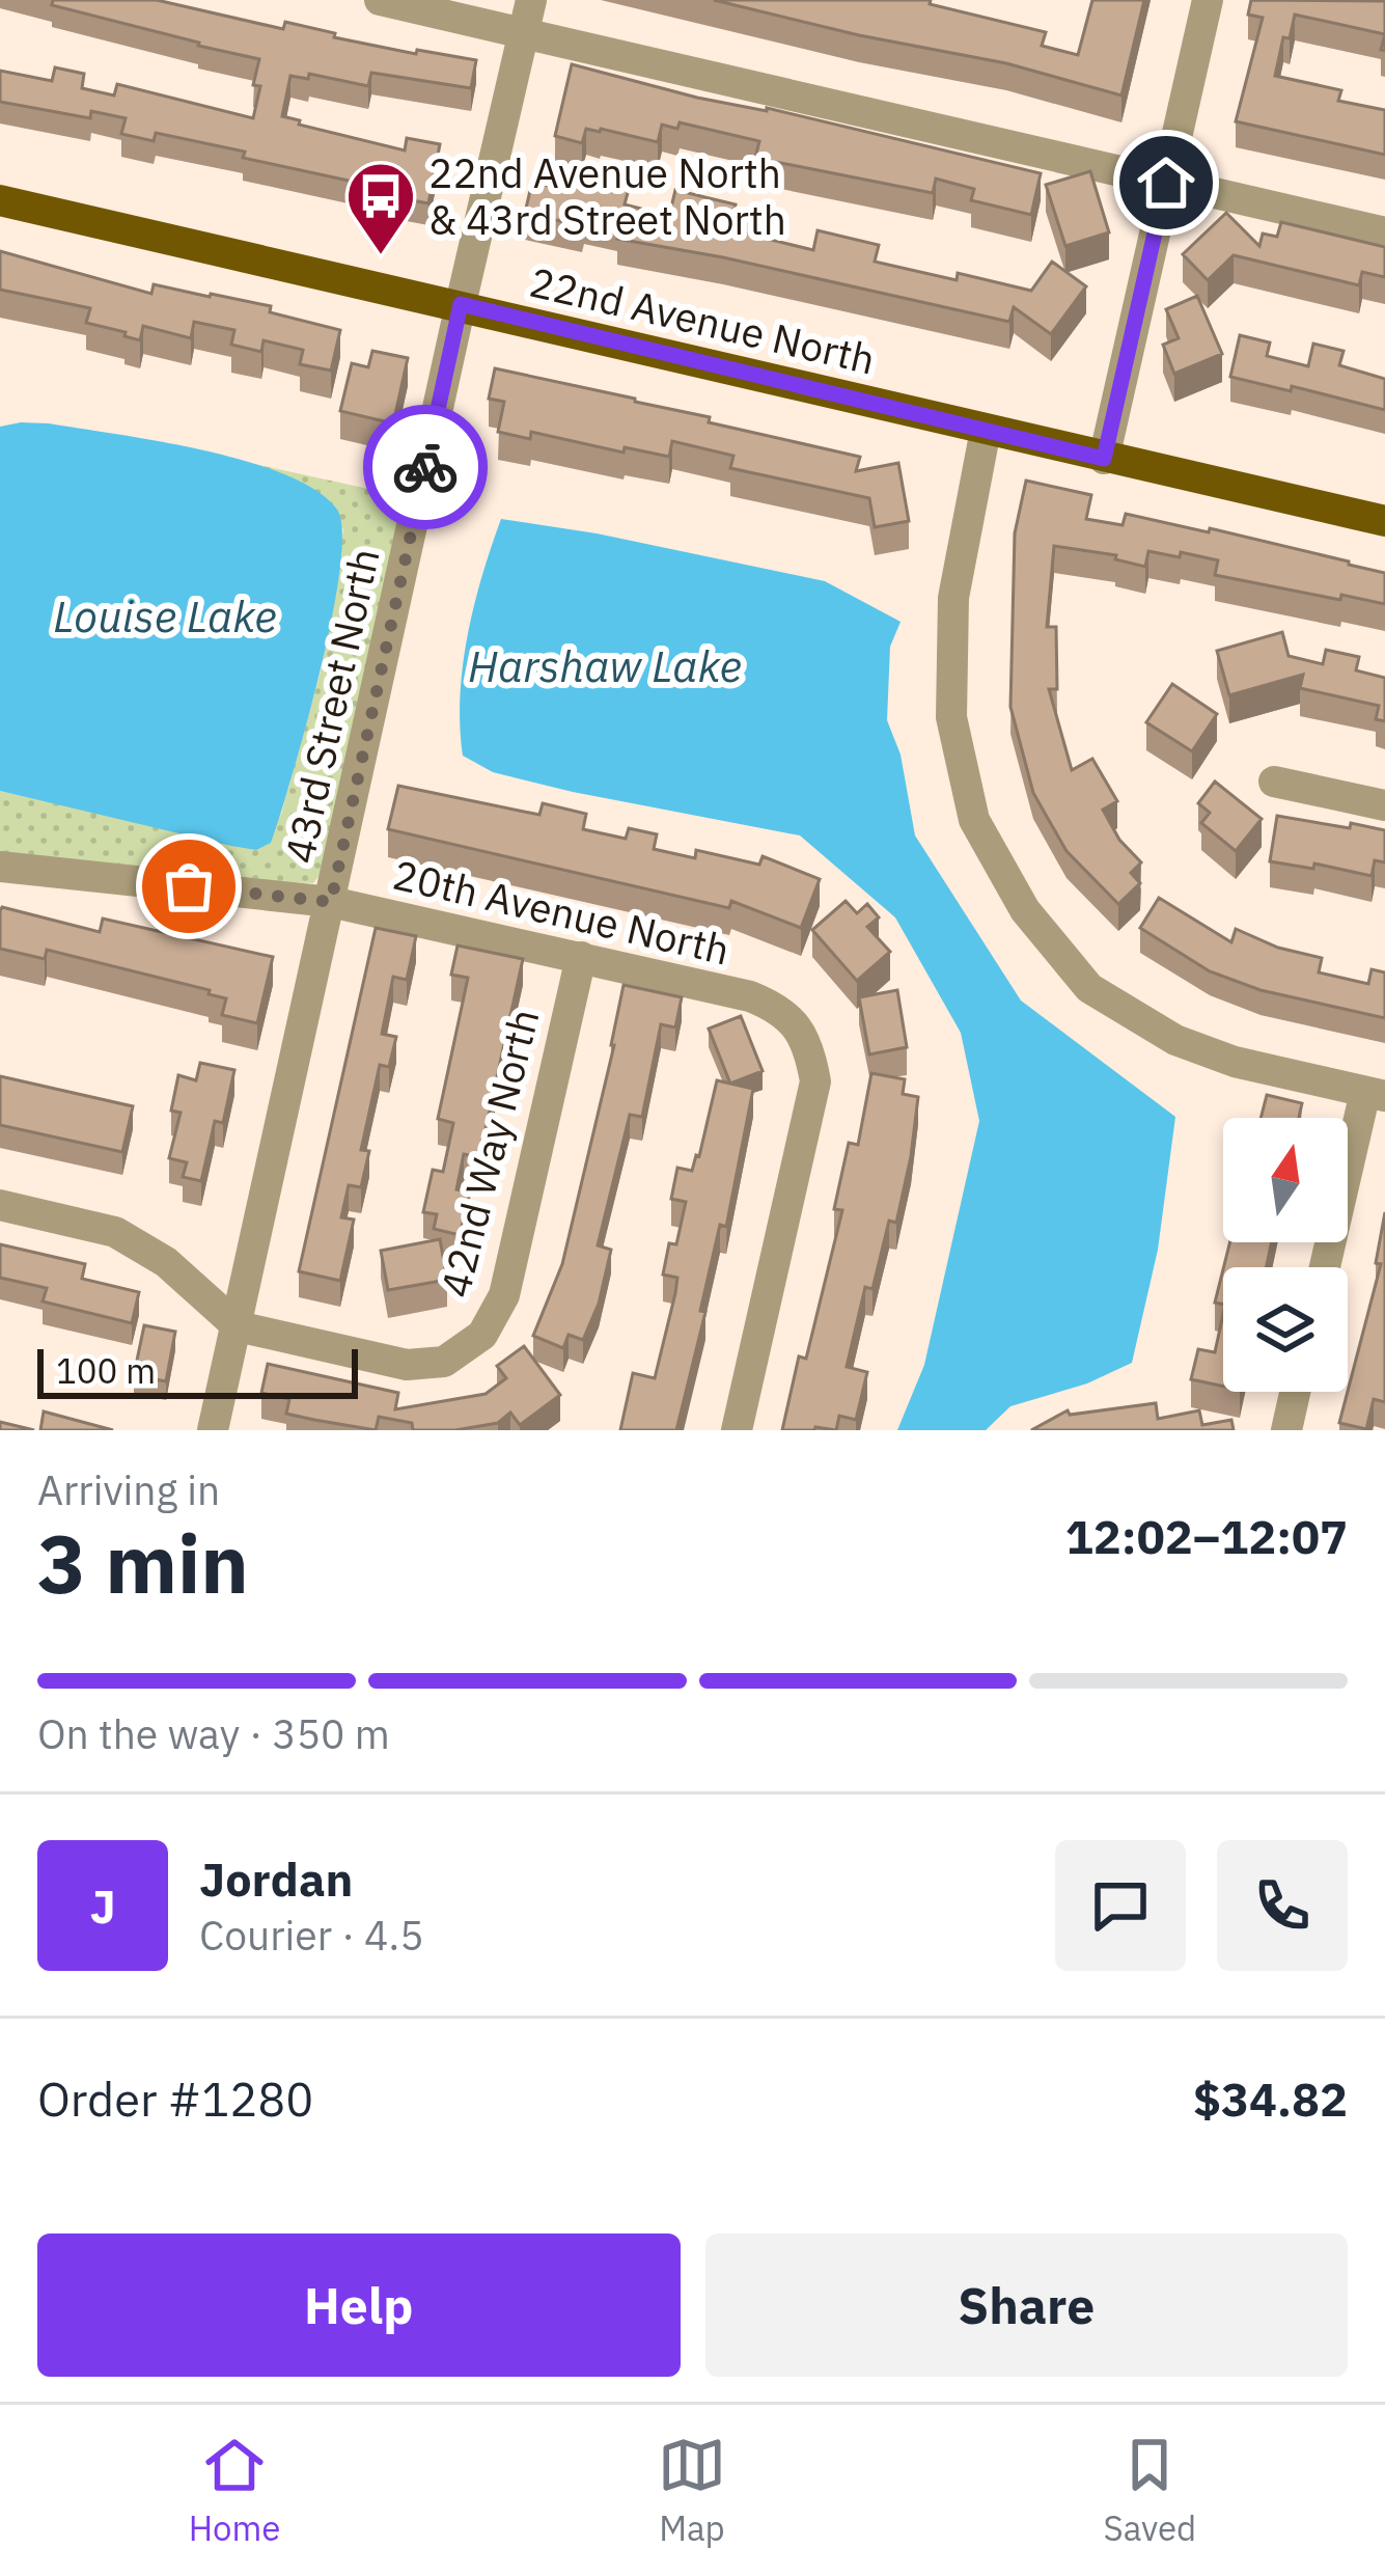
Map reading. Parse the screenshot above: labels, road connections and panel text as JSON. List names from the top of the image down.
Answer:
{
  "streets": {
    "main road": ["22nd Avenue North"],
    "street": ["43rd Street North", "20th Avenue North", "42nd Way North"]
  },
  "crossings": [
    ["22nd Avenue North", "43rd Street North"],
    ["43rd Street North", "20th Avenue North"],
    ["43rd Street North", "42nd Way North"],
    ["20th Avenue North", "42nd Way North"]
  ],
  "water": ["Louise Lake", "Harshaw Lake"],
  "places": {
    "bus stop": ["22nd Avenue North & 43rd Street North"]
  },
  "scale_bar": "100 m",
  "north": "top",
  "page": {
    "scale": "100 m",
    "heading": ["3 min", "Arriving in", "12:02–12:07"],
    "panel": [
      "Jordan",
      "Courier · 4.5",
      "Order #1280",
      "$34.82"
    ],
    "bar": "On the way · 350 m",
    "round": "J",
    "buttons": ["Help", "Share"],
    "tabs": ["Home", "Map", "Saved"]
  }
}
